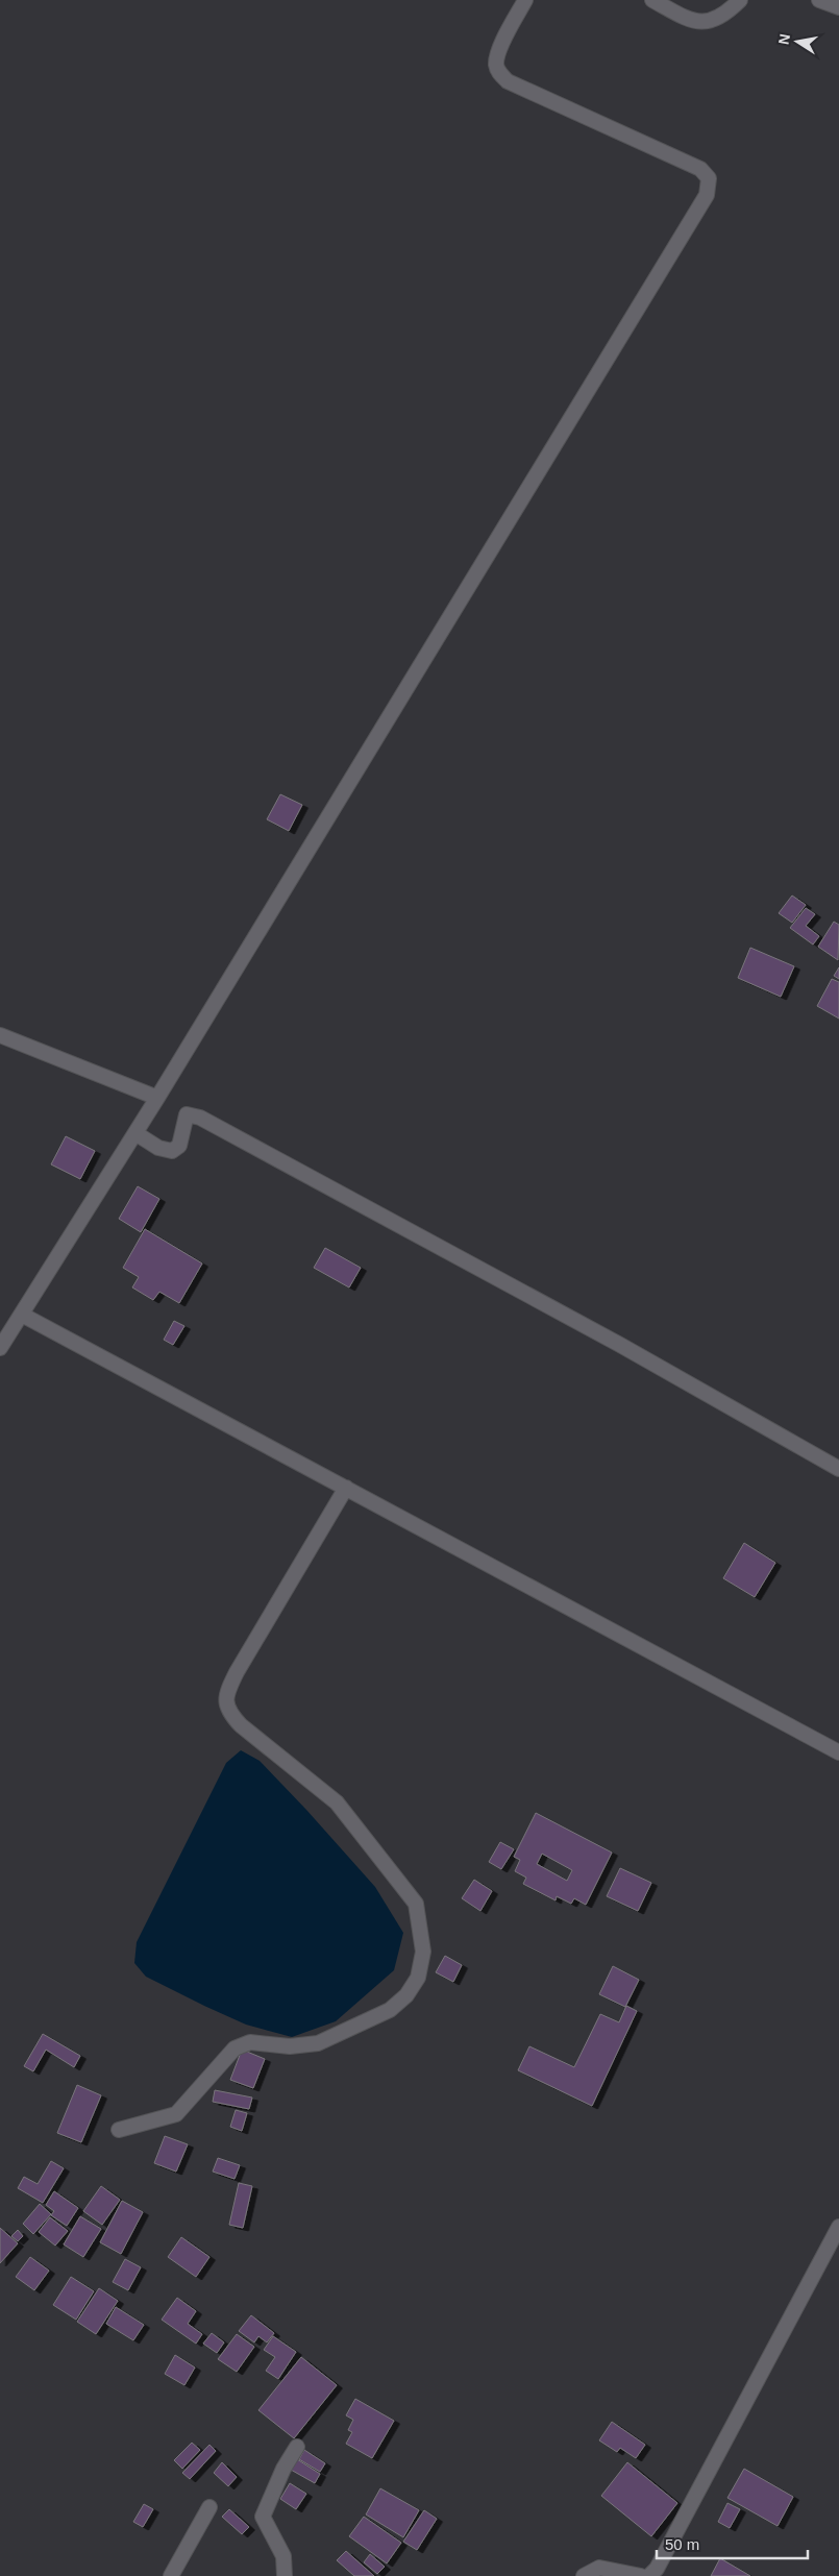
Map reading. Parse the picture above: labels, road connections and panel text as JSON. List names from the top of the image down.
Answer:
{
  "scale_bar": "50 m",
  "north": "left"
}
